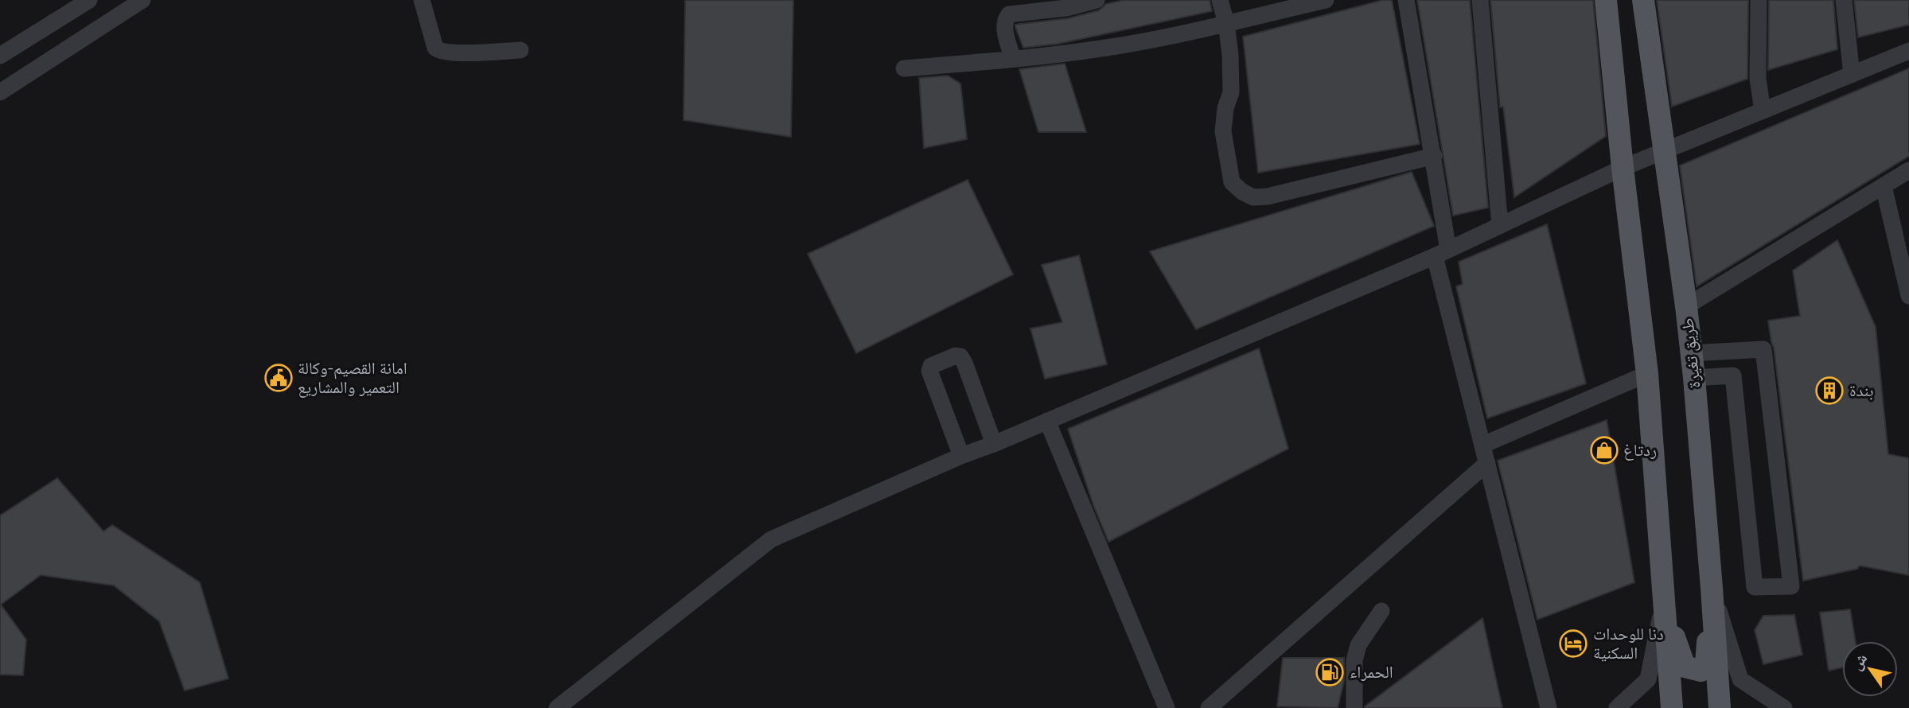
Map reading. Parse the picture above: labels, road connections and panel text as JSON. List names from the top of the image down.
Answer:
{
  "streets": {
    "main road": ["طريق تغيرة"]
  },
  "places": {
    "public building": ["امانة القصيم-وكالة التعمير والمشاريع"],
    "building": ["بندة"],
    "shop": ["ردتاغ"],
    "hotel": ["دنا للوحدات السكنية"],
    "fuel station": ["الحمراء"]
  },
  "north": "top left"
}
